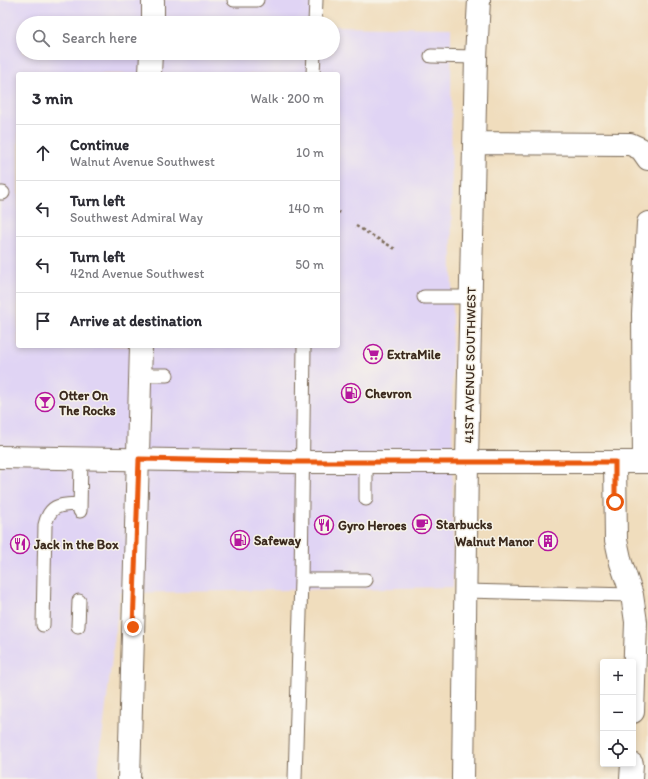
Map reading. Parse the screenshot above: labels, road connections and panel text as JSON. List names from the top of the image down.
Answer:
{
  "streets": {
    "street": ["41ST AVENUE SOUTHWEST"]
  },
  "places": {
    "supermarket": ["ExtraMile"],
    "fuel station": ["Chevron", "Safeway"],
    "bar": ["Otter On The Rocks"],
    "cafe": ["Starbucks"],
    "restaurant": ["Gyro Heroes", "Jack in the Box"],
    "building": ["Walnut Manor"]
  },
  "page": {
    "search": "Search here",
    "heading": ["3 min", "Walk · 200 m"],
    "list": [
      ["Continue", "Walnut Avenue Southwest", "10 m"],
      ["Turn left", "Southwest Admiral Way", "140 m"],
      ["Turn left", "42nd Avenue Southwest", "50 m"],
      "Arrive at destination"
    ],
    "map_buttons": ["+", "−"]
  }
}
